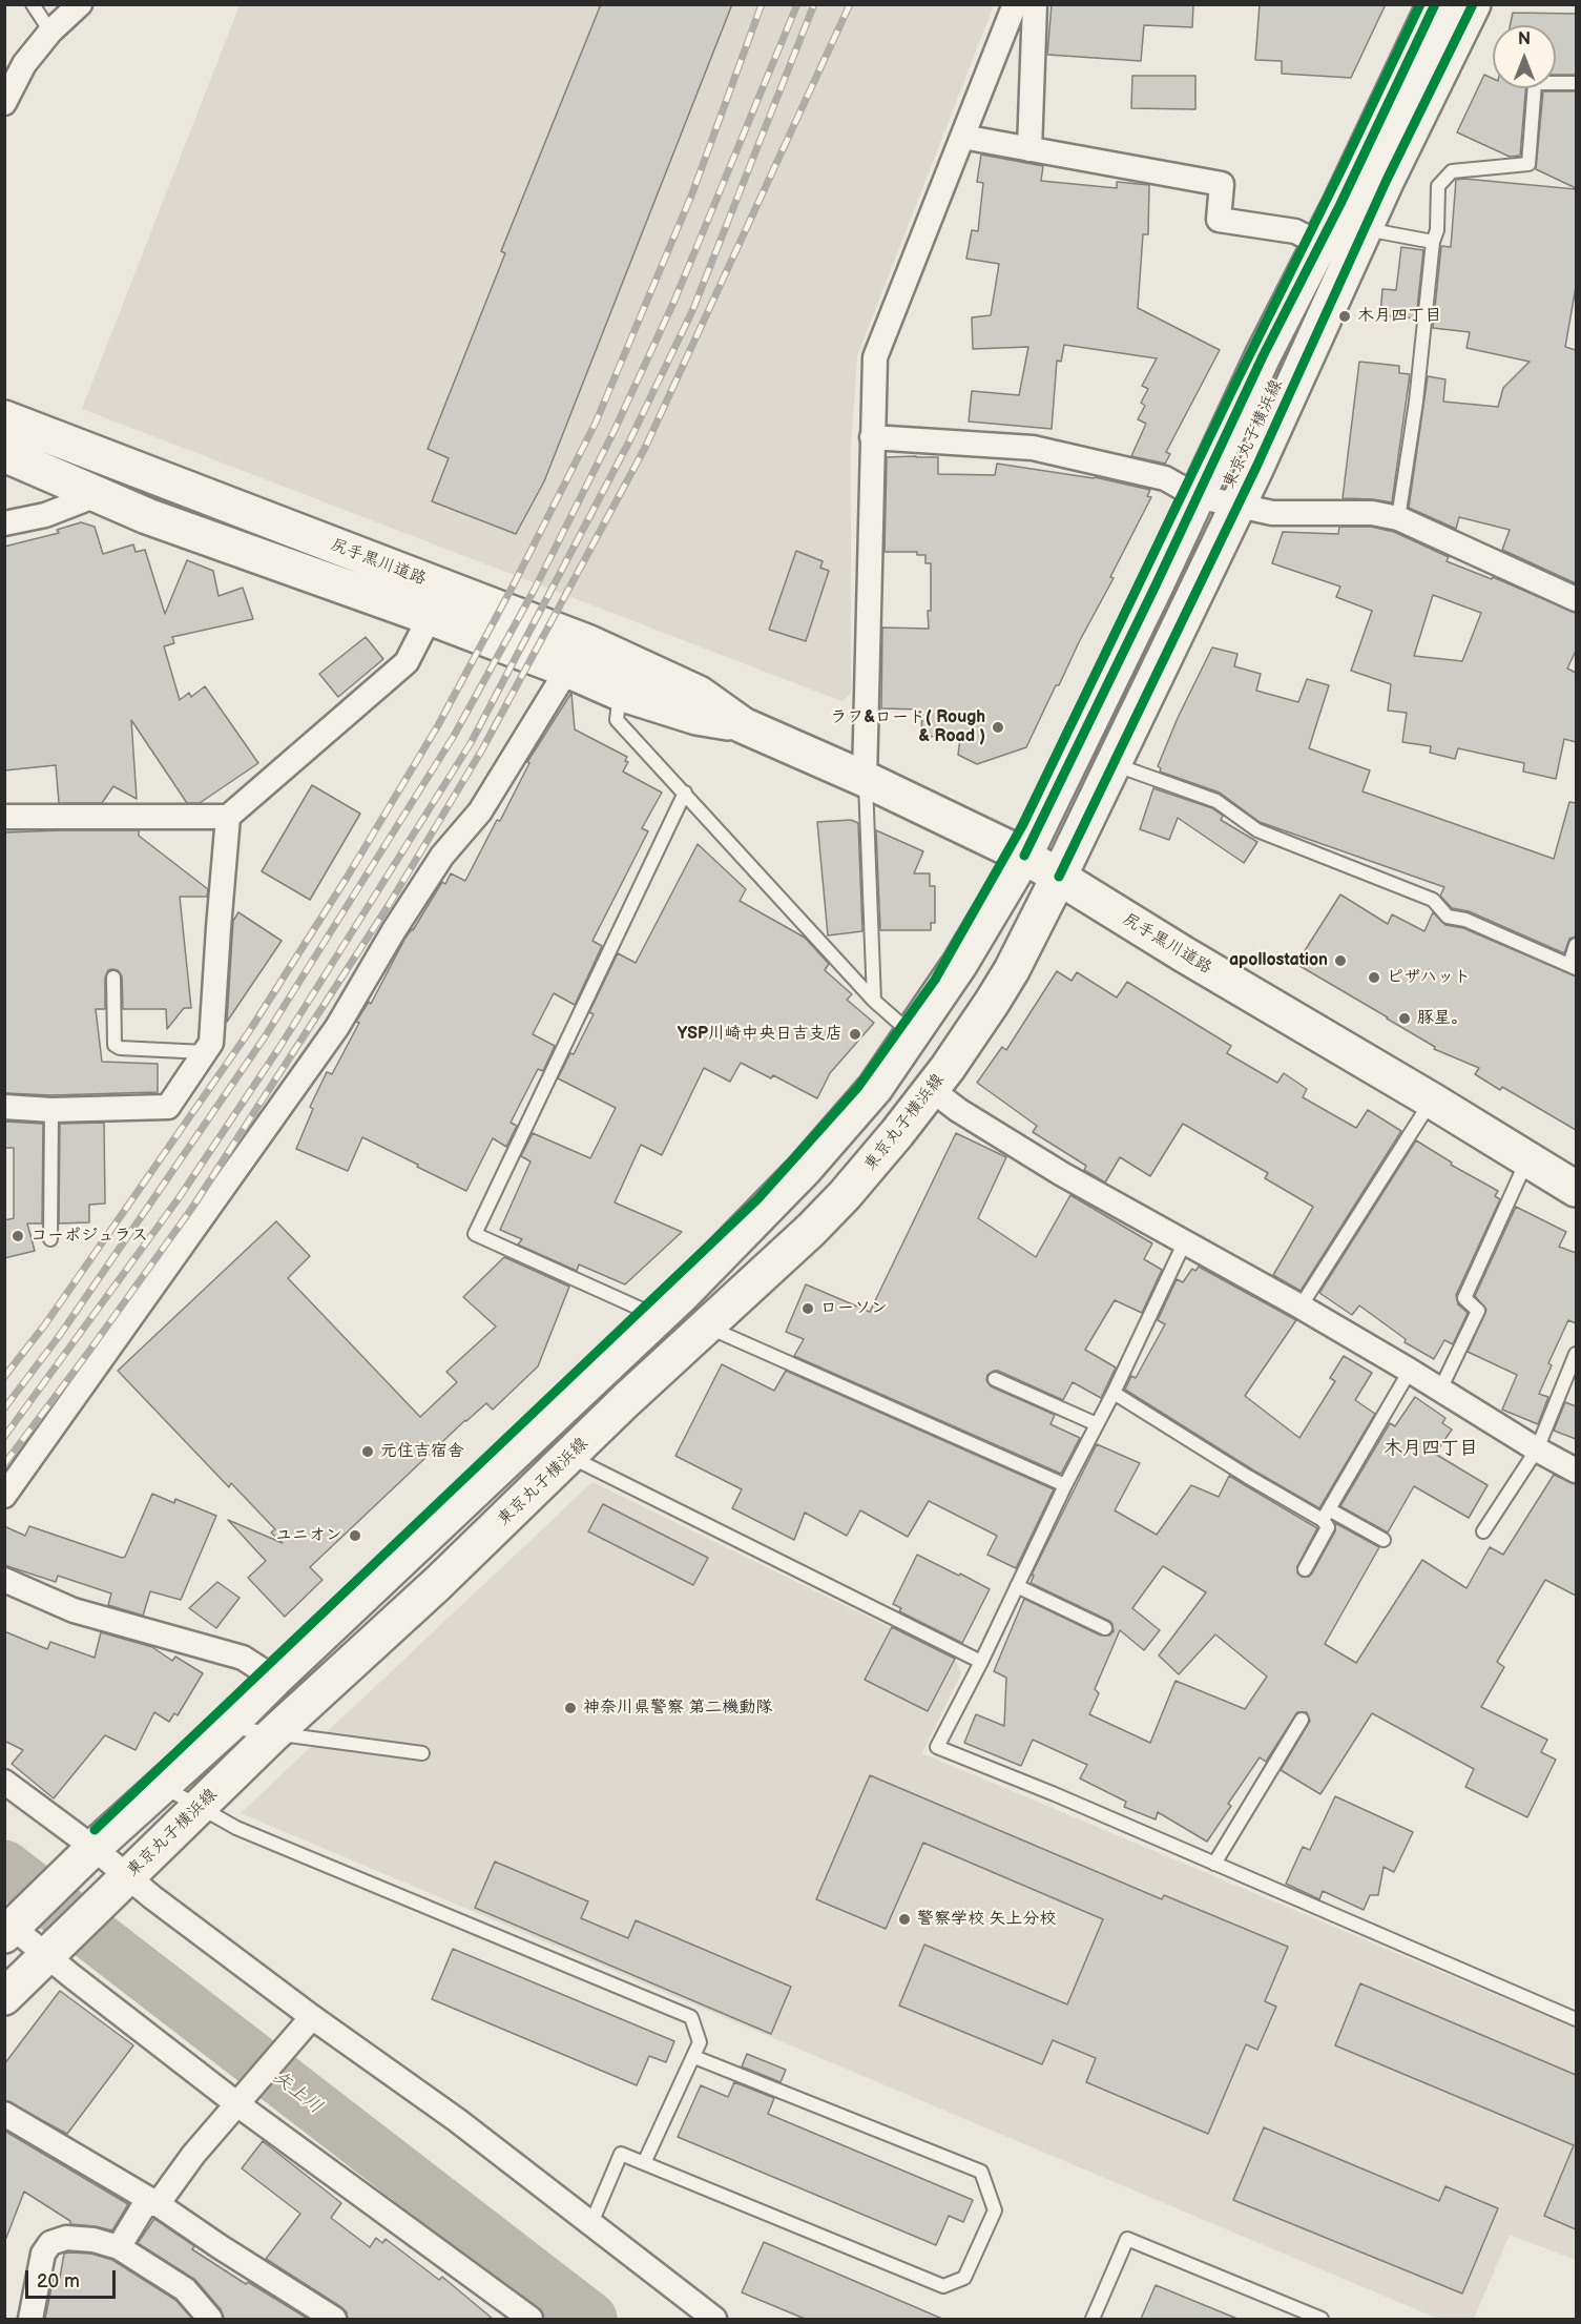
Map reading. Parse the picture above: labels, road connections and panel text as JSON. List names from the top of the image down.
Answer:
{
  "streets": {
    "main road": ["東京丸子横浜線", "尻手黒川道路"]
  },
  "crossings": [
    ["東京丸子横浜線", "尻手黒川道路"]
  ],
  "districts": ["木月四丁目"],
  "water": ["矢上川"],
  "places": [
    "木月四丁目",
    "ラフ&ロード( Rough & Road )",
    "apollostation",
    "ピザハット",
    "豚星。",
    "YSP川崎中央日吉支店",
    "コーポジュラス",
    "ローソン",
    "元住吉宿舎",
    "ユニオン",
    "神奈川県警察 第二機動隊",
    "警察学校 矢上分校"
  ],
  "scale_bar": "20 m",
  "north": "top"
}
